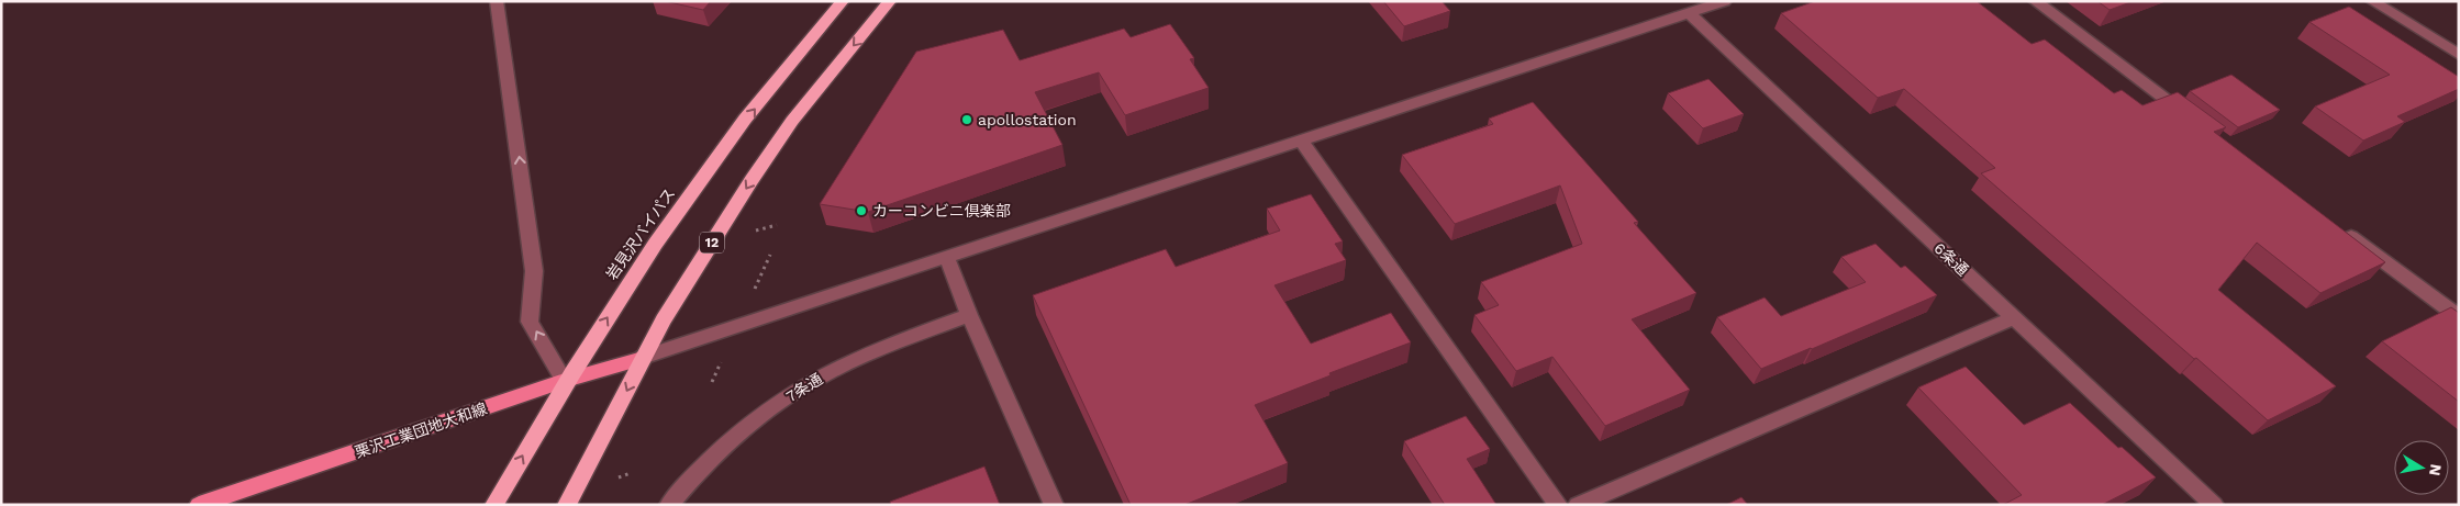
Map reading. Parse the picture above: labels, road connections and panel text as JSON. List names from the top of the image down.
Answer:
{
  "streets": {
    "highway": ["岩見沢バイパス", "12"],
    "main road": ["栗沢工業団地大和線"],
    "street": ["6条通", "7条通"]
  },
  "crossings": [
    ["岩見沢バイパス", "栗沢工業団地大和線"],
    ["12", "栗沢工業団地大和線"]
  ],
  "places": ["apollostation", "カーコンビニ倶楽部"],
  "north": "right"
}
